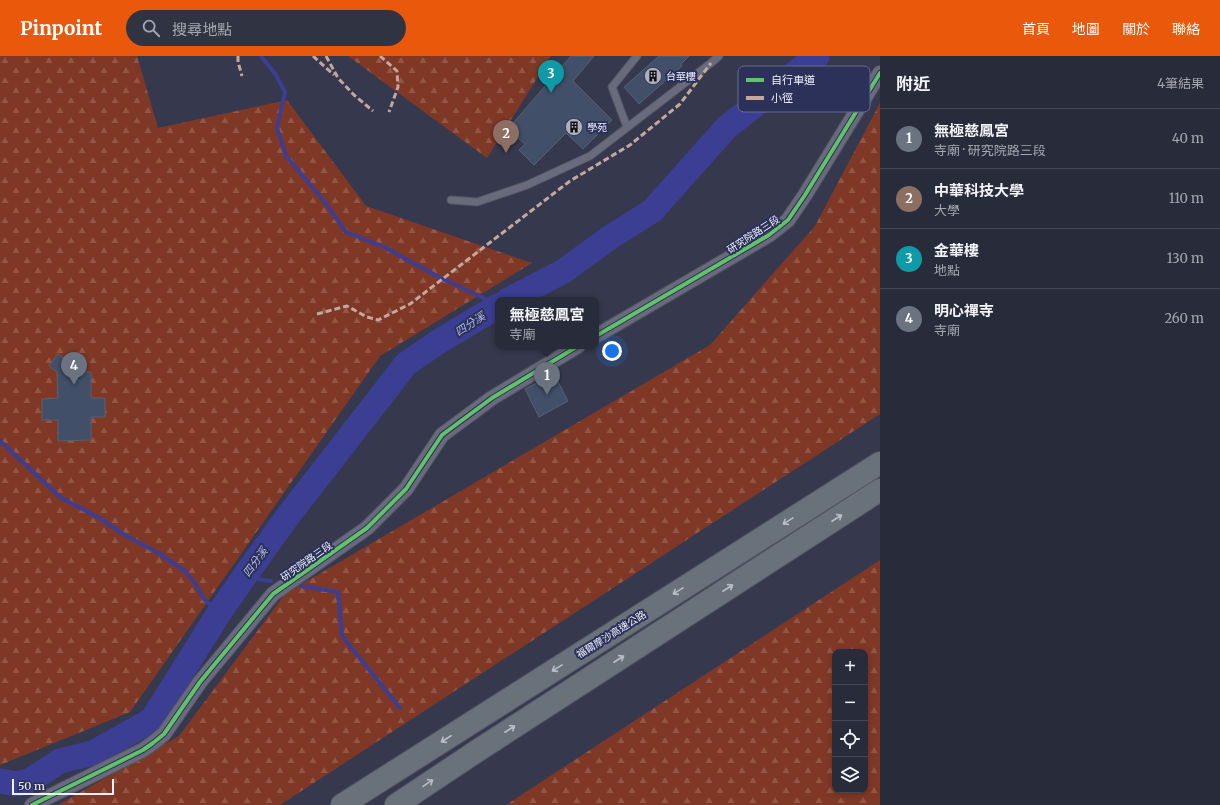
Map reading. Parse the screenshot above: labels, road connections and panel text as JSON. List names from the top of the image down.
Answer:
{
  "streets": {
    "highway": ["福爾摩沙高速公路"],
    "street": ["研究院路三段"]
  },
  "water": ["四分溪"],
  "places": {
    "building": ["台華樓", "學苑"]
  },
  "legend": ["自行車道", "小徑"],
  "scale_bar": "50 m",
  "page": {
    "header": "Pinpoint",
    "search": "搜尋地點",
    "nav": [
      "首頁",
      "地圖",
      "關於",
      "聯絡"
    ],
    "heading": ["附近", "4筆結果"],
    "pins": [
      "3",
      "2",
      "4",
      "1"
    ],
    "list": [
      {
        "mark": "1",
        "name": "無極慈鳳宮",
        "note": "寺廟 · 研究院路三段",
        "value": "40 m"
      },
      {
        "mark": "2",
        "name": "中華科技大學",
        "note": "大學",
        "value": "110 m"
      },
      {
        "mark": "3",
        "name": "金華樓",
        "note": "地點",
        "value": "130 m"
      },
      {
        "mark": "4",
        "name": "明心禪寺",
        "note": "寺廟",
        "value": "260 m"
      }
    ],
    "popup": ["無極慈鳳宮", "寺廟"],
    "map_buttons": ["+", "−"],
    "scale": "50 m"
  }
}
